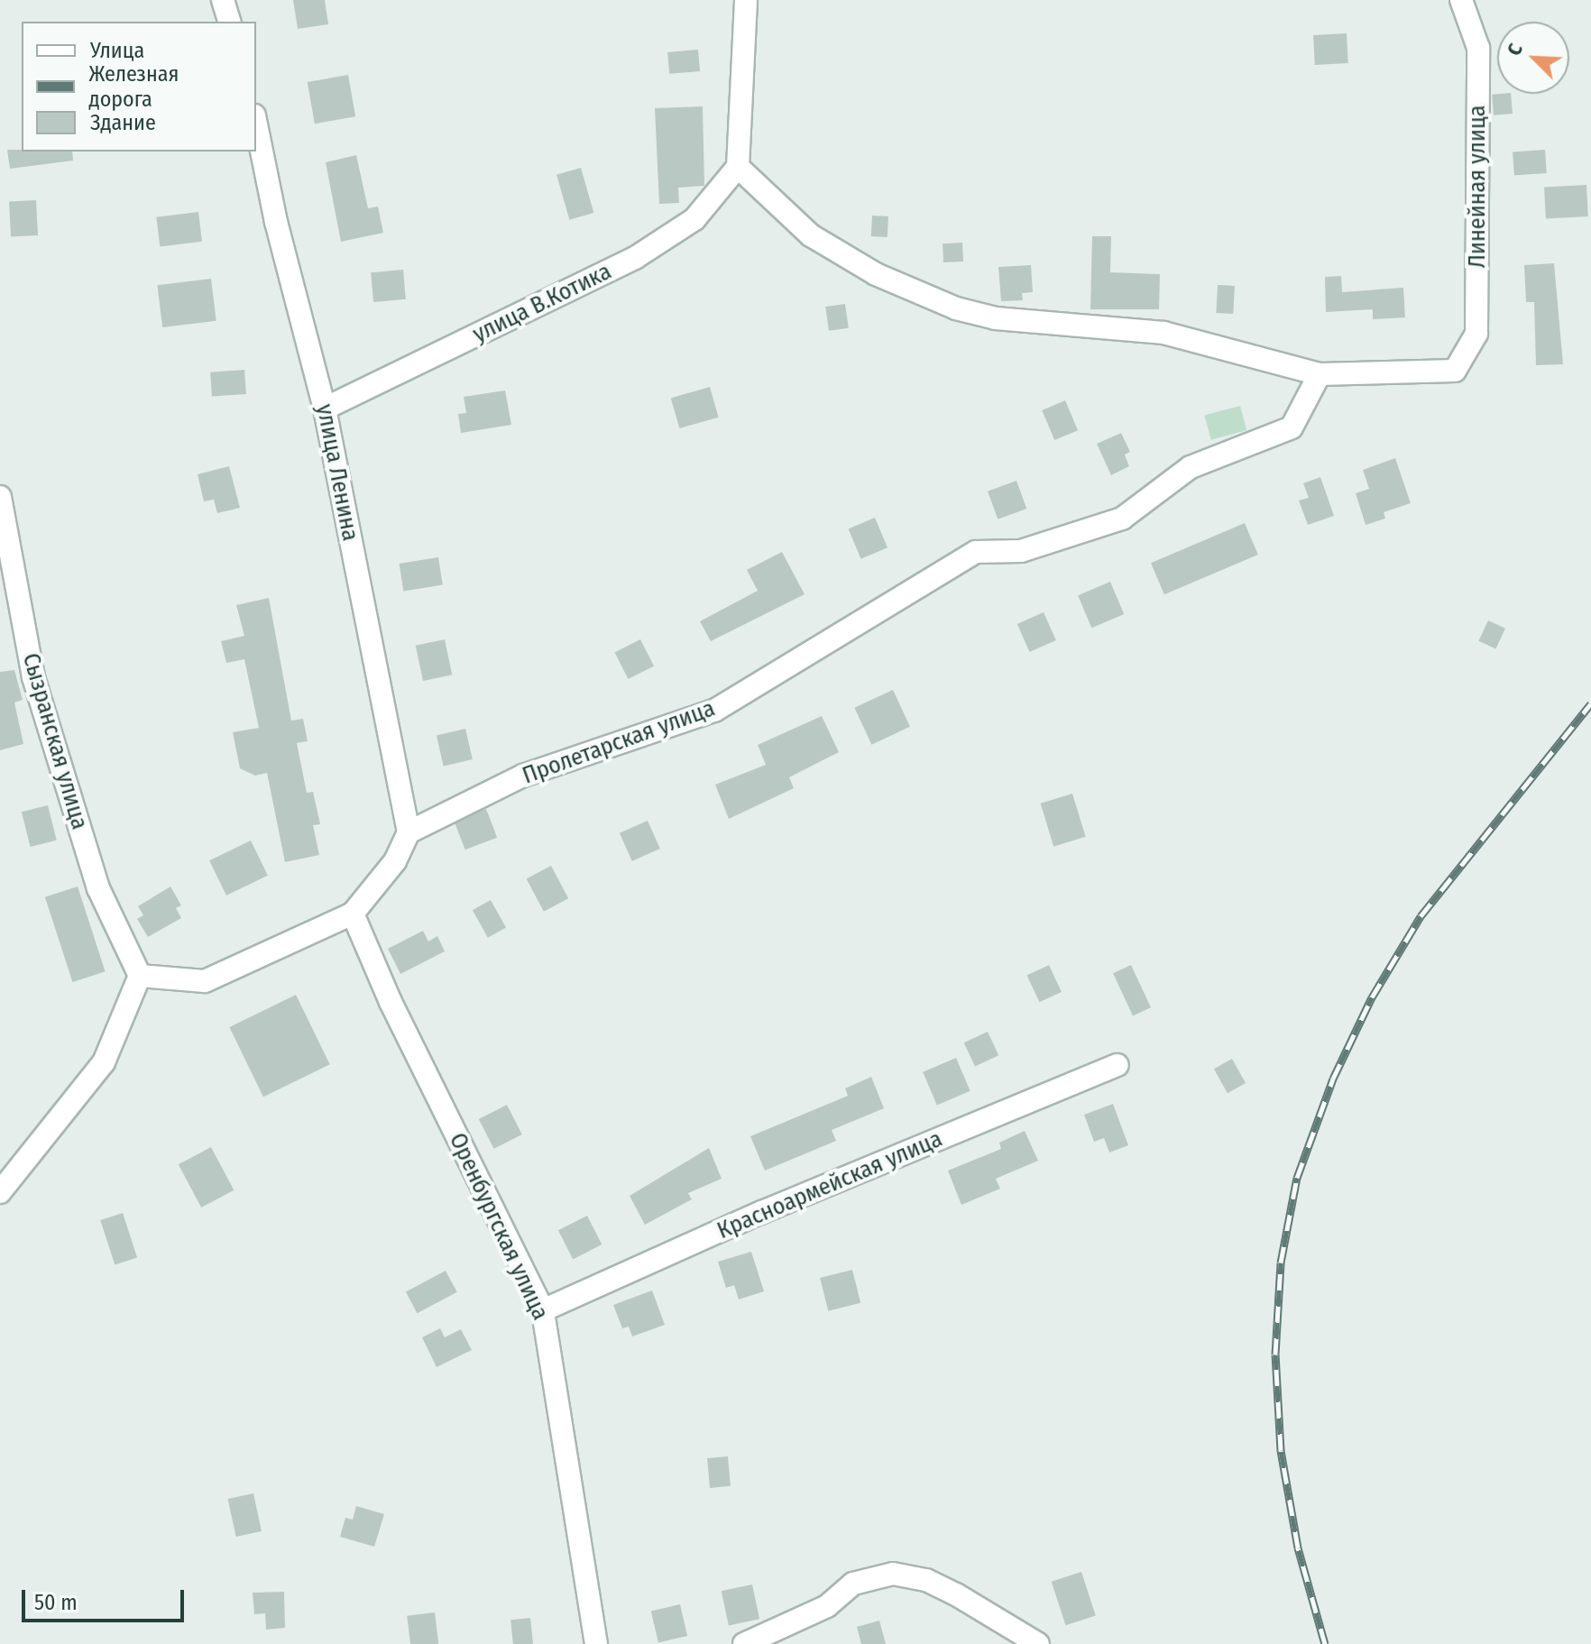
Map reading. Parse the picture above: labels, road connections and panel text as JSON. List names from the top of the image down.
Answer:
{
  "streets": {
    "street": [
      "Линейная улица",
      "улица В.Котика",
      "улица Ленина",
      "Сызранская улица",
      "Пролетарская улица",
      "Красноармейская улица",
      "Оренбургская улица"
    ]
  },
  "crossings": [
    ["Линейная улица", "Пролетарская улица"],
    ["улица В.Котика", "улица Ленина"],
    ["улица Ленина", "Пролетарская улица"],
    ["Красноармейская улица", "Оренбургская улица"]
  ],
  "legend": ["Улица", "Железная дорога", "Здание"],
  "scale_bar": "50 m",
  "north": "top left"
}
